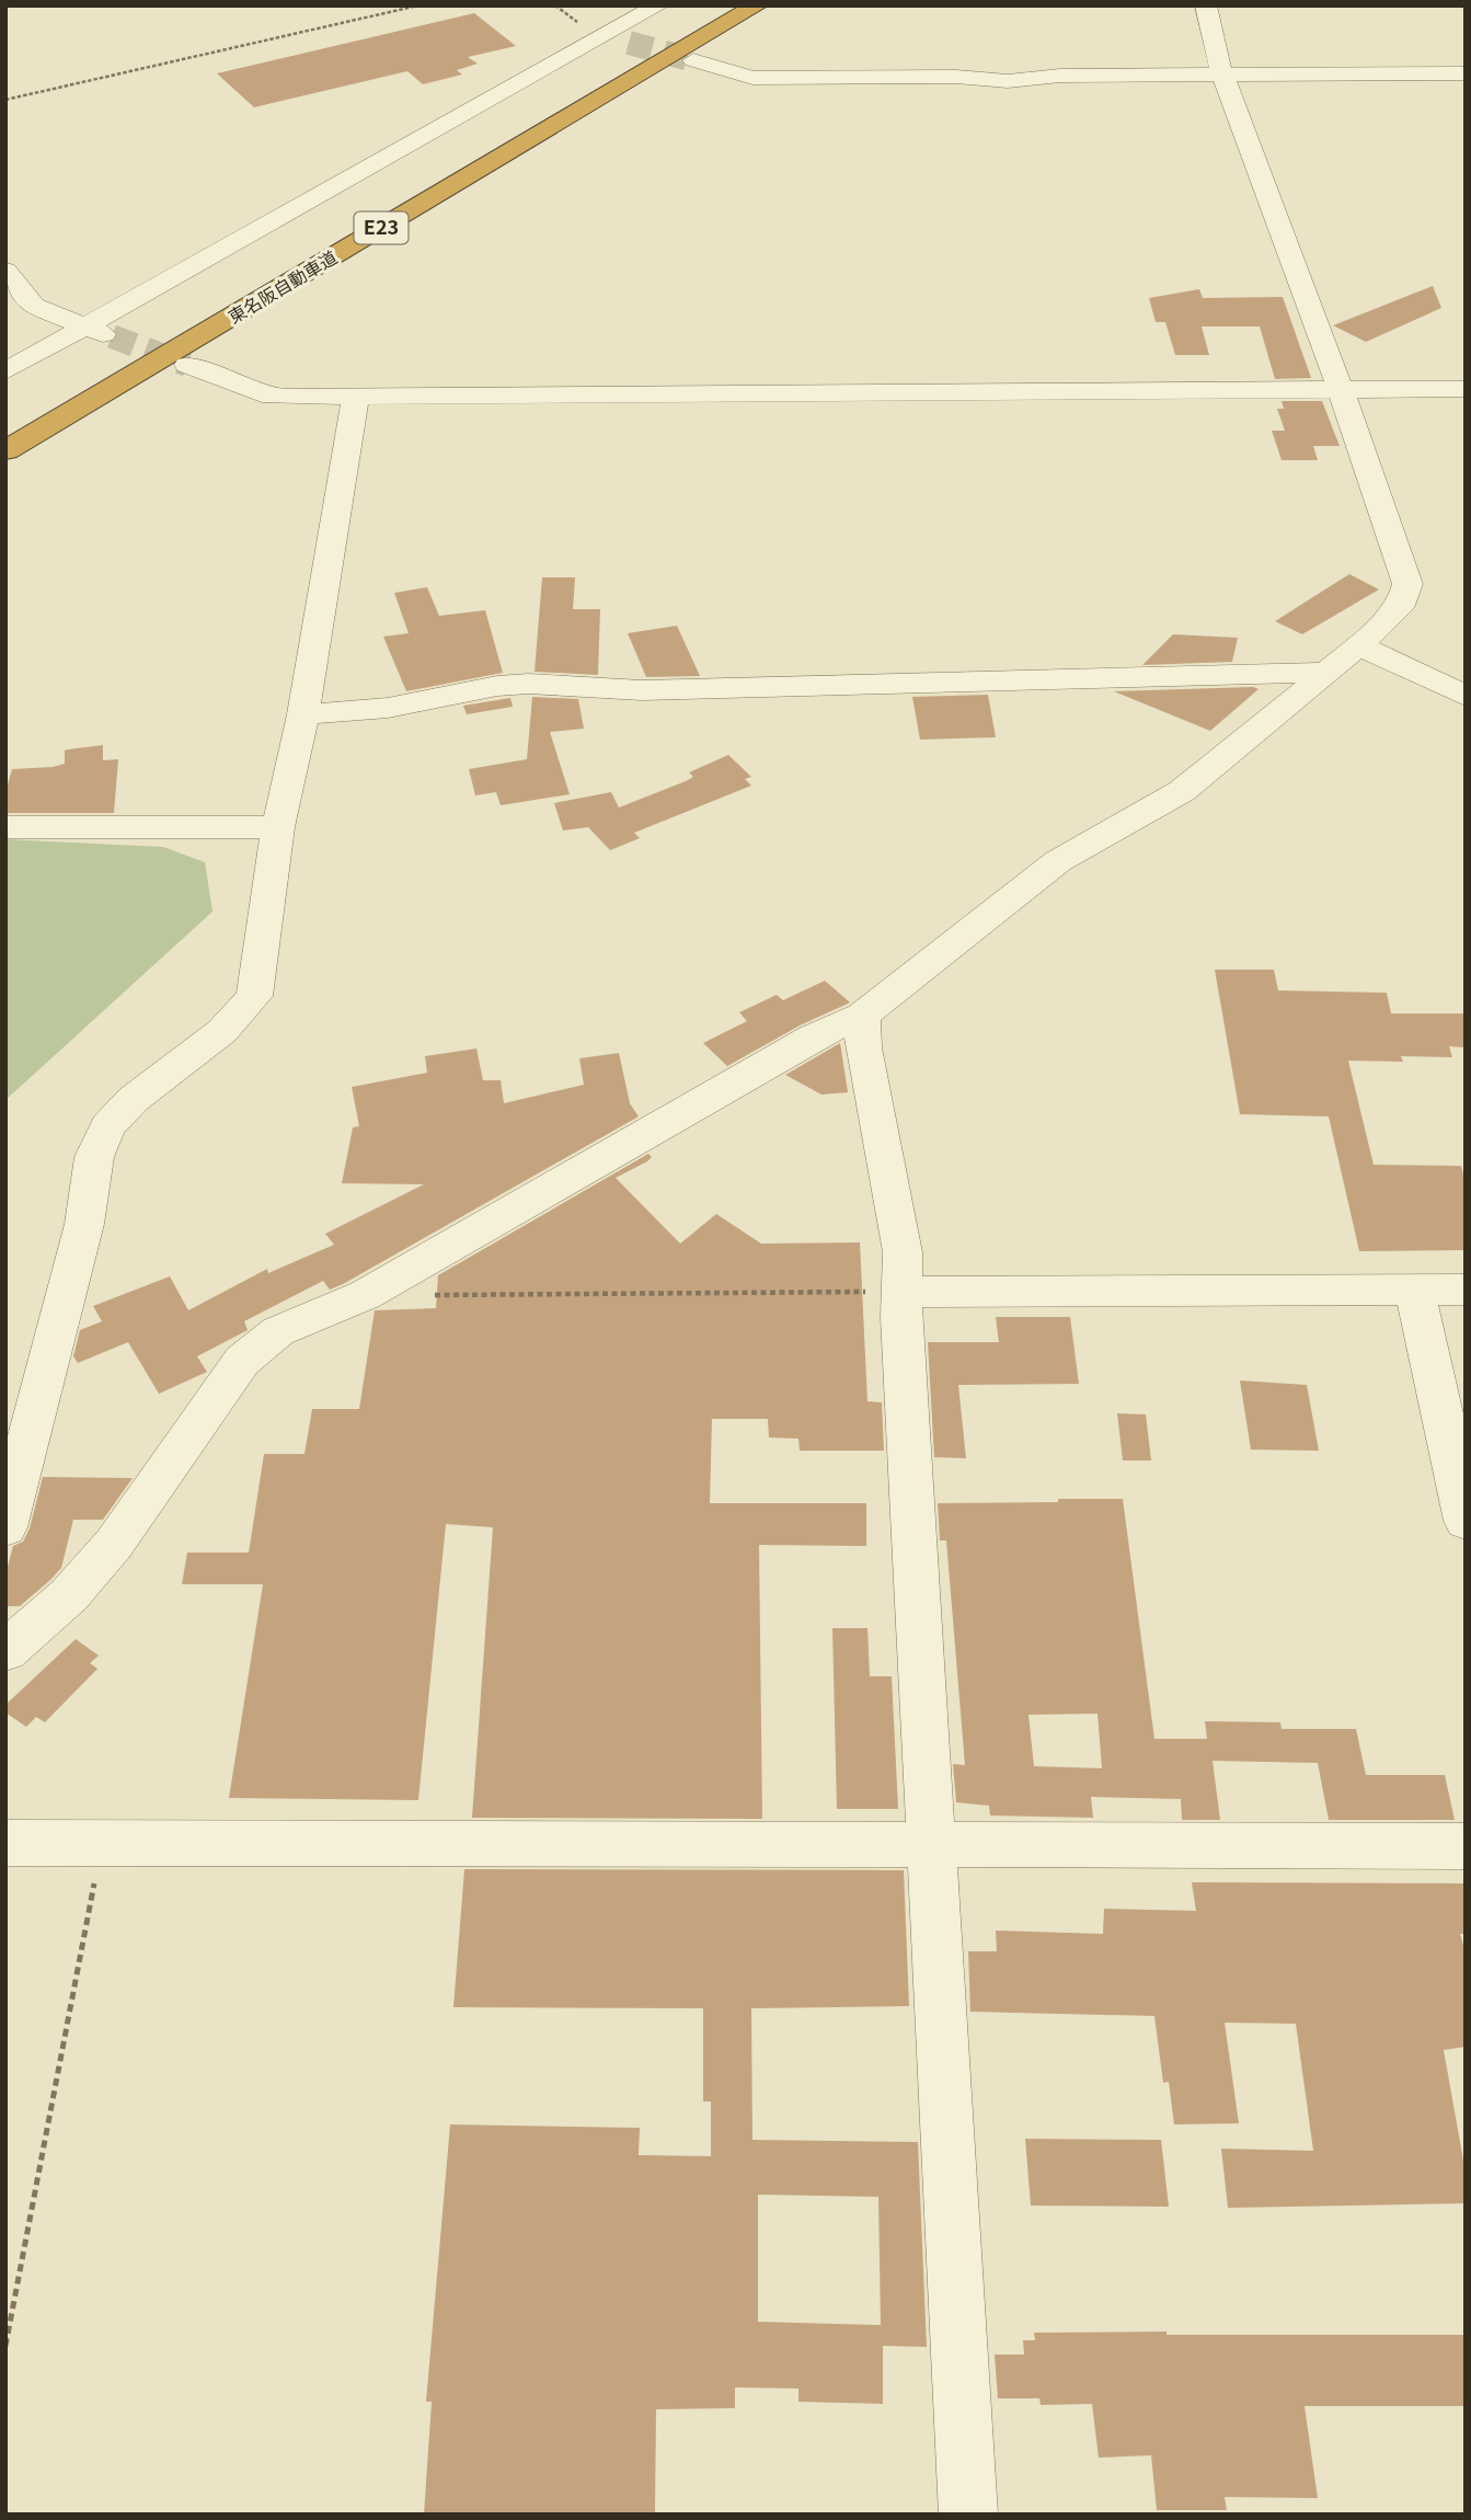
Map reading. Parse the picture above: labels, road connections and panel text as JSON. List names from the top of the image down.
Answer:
{
  "streets": {
    "highway": ["E23", "東名阪自動車道"]
  }
}
